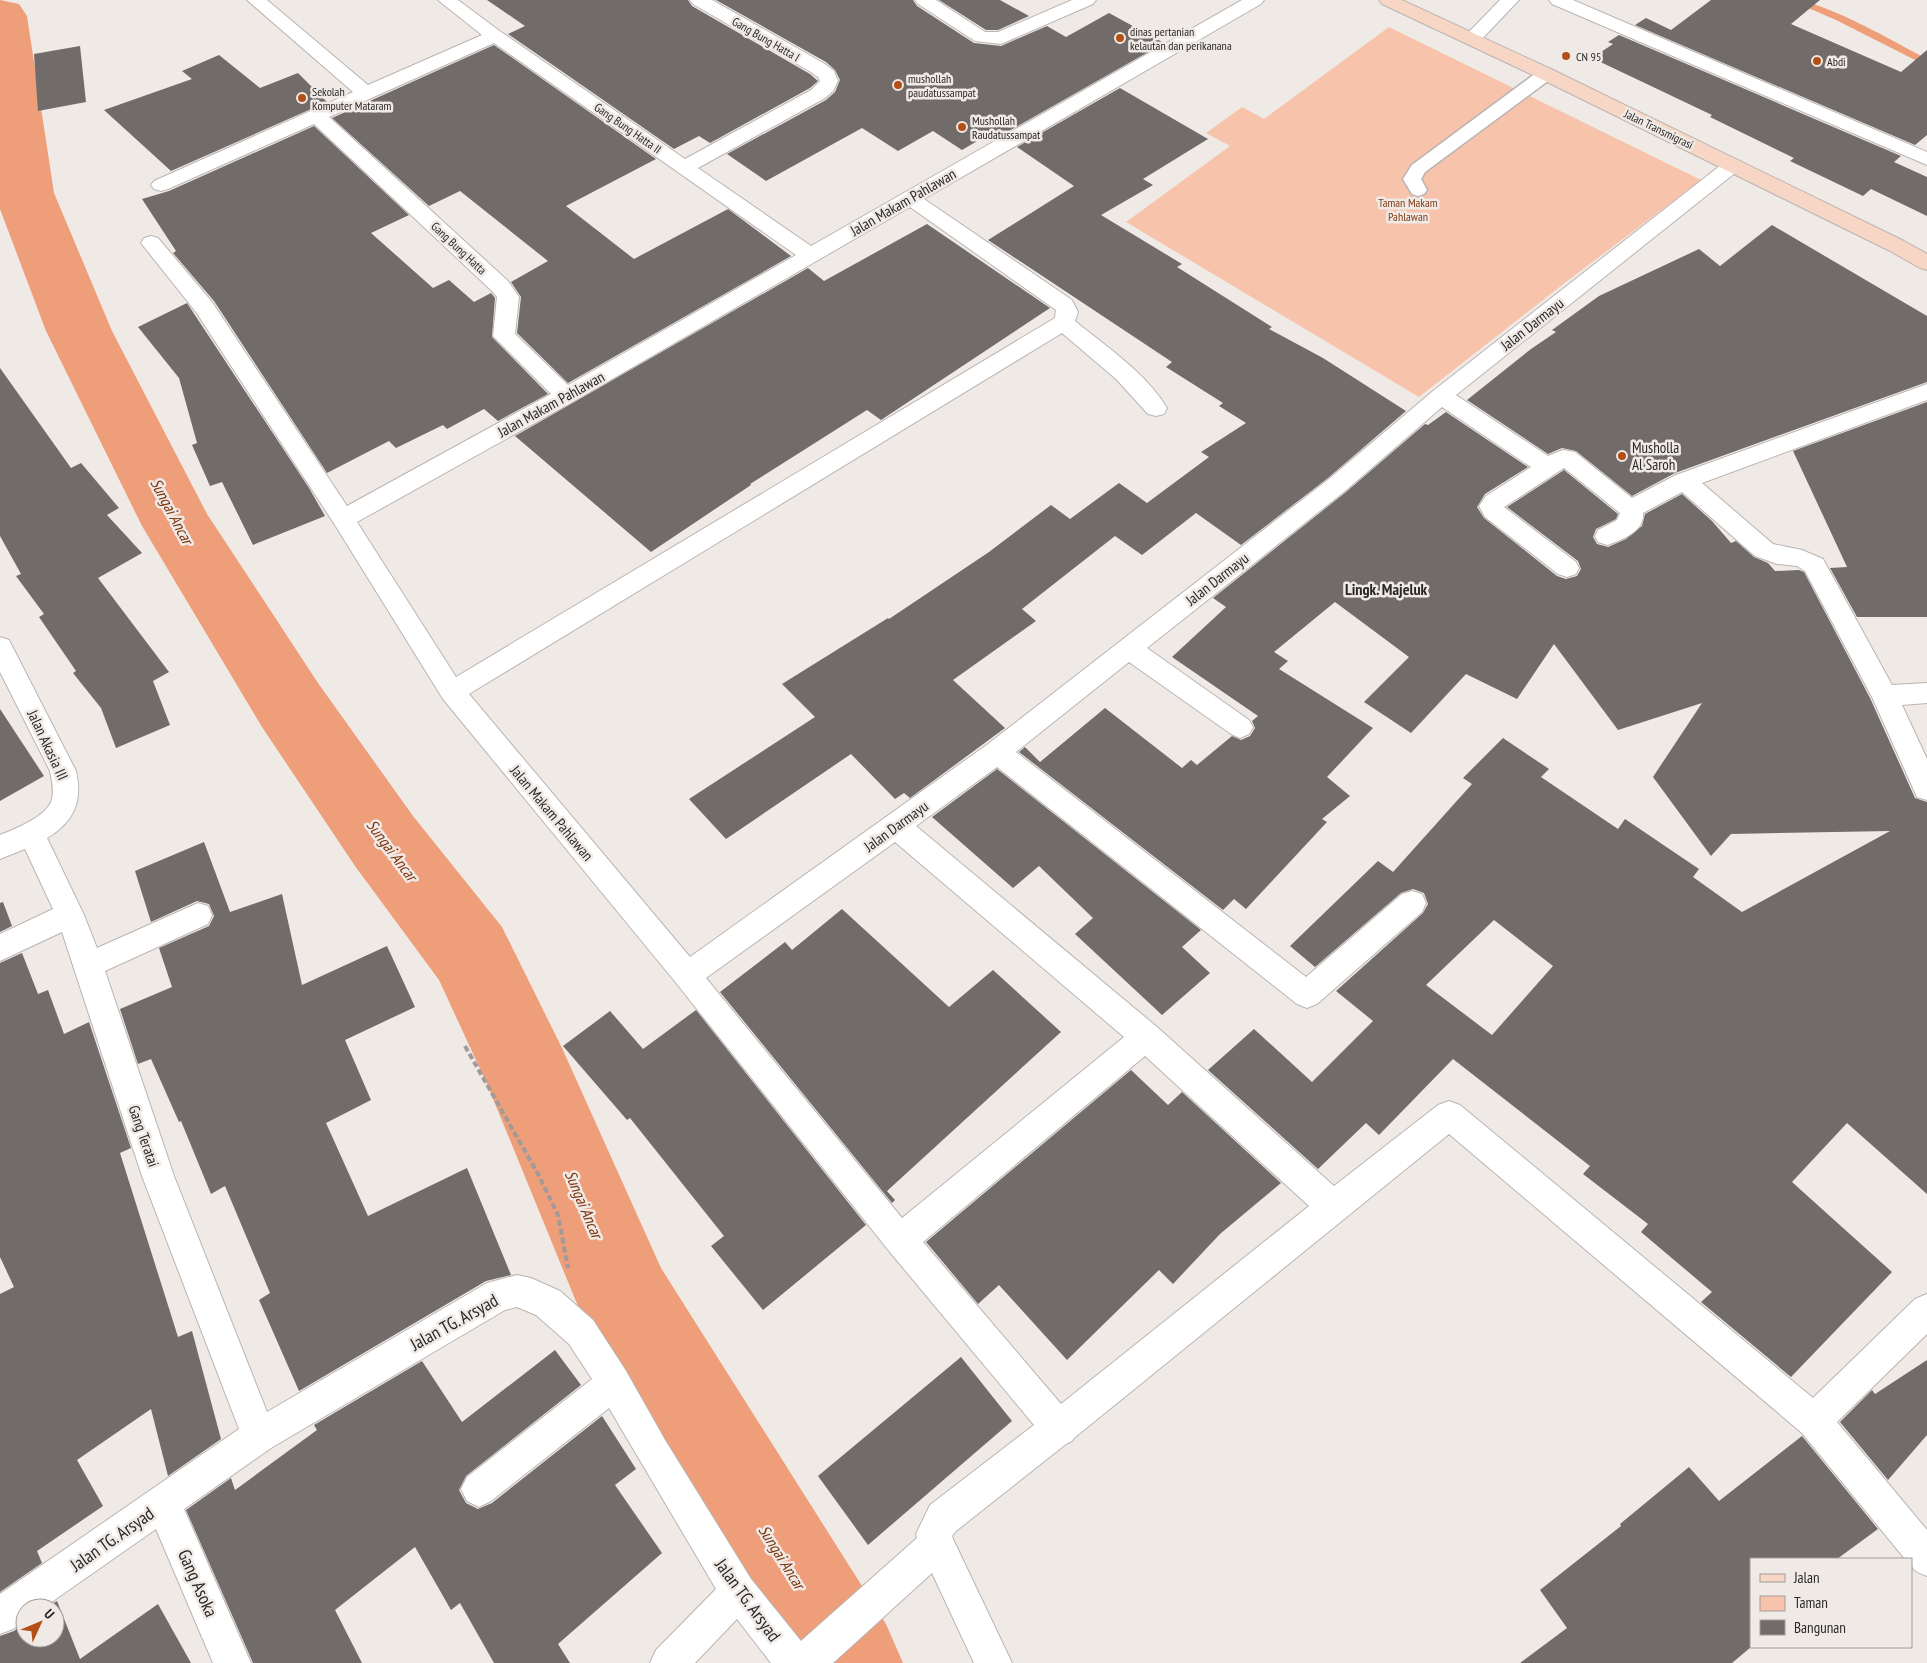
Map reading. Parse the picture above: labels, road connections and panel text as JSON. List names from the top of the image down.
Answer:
{
  "streets": {
    "street": [
      "Gang Bung Hatta I",
      "Gang Bung Hatta II",
      "Jalan Transmigrasi",
      "Jalan Makam Pahlawan",
      "Gang Bung Hatta",
      "Jalan Darmayu",
      "Jalan Akasia III",
      "Gang Teratai",
      "Jalan TG. Arsyad",
      "Gang Asoka"
    ]
  },
  "crossings": [
    ["Gang Bung Hatta I", "Gang Bung Hatta II"],
    ["Gang Bung Hatta II", "Jalan Makam Pahlawan"],
    ["Jalan Transmigrasi", "Jalan Darmayu"],
    ["Jalan Makam Pahlawan", "Gang Bung Hatta"],
    ["Jalan Makam Pahlawan", "Jalan Darmayu"],
    ["Jalan Akasia III", "Gang Teratai"],
    ["Gang Teratai", "Jalan TG. Arsyad"],
    ["Jalan TG. Arsyad", "Gang Asoka"]
  ],
  "districts": ["Lingk. Majeluk"],
  "water": ["Sungai Ancar"],
  "parks": ["Taman Makam Pahlawan"],
  "places": [
    "dinas pertanian kelautan dan perikanana",
    "CN 95",
    "Abdi",
    "mushollah paudatussampat",
    "Sekolah Komputer Mataram",
    "Mushollah Raudatussampat",
    "Musholla Al Saroh"
  ],
  "legend": ["Jalan", "Taman", "Bangunan"],
  "north": "top right"
}
